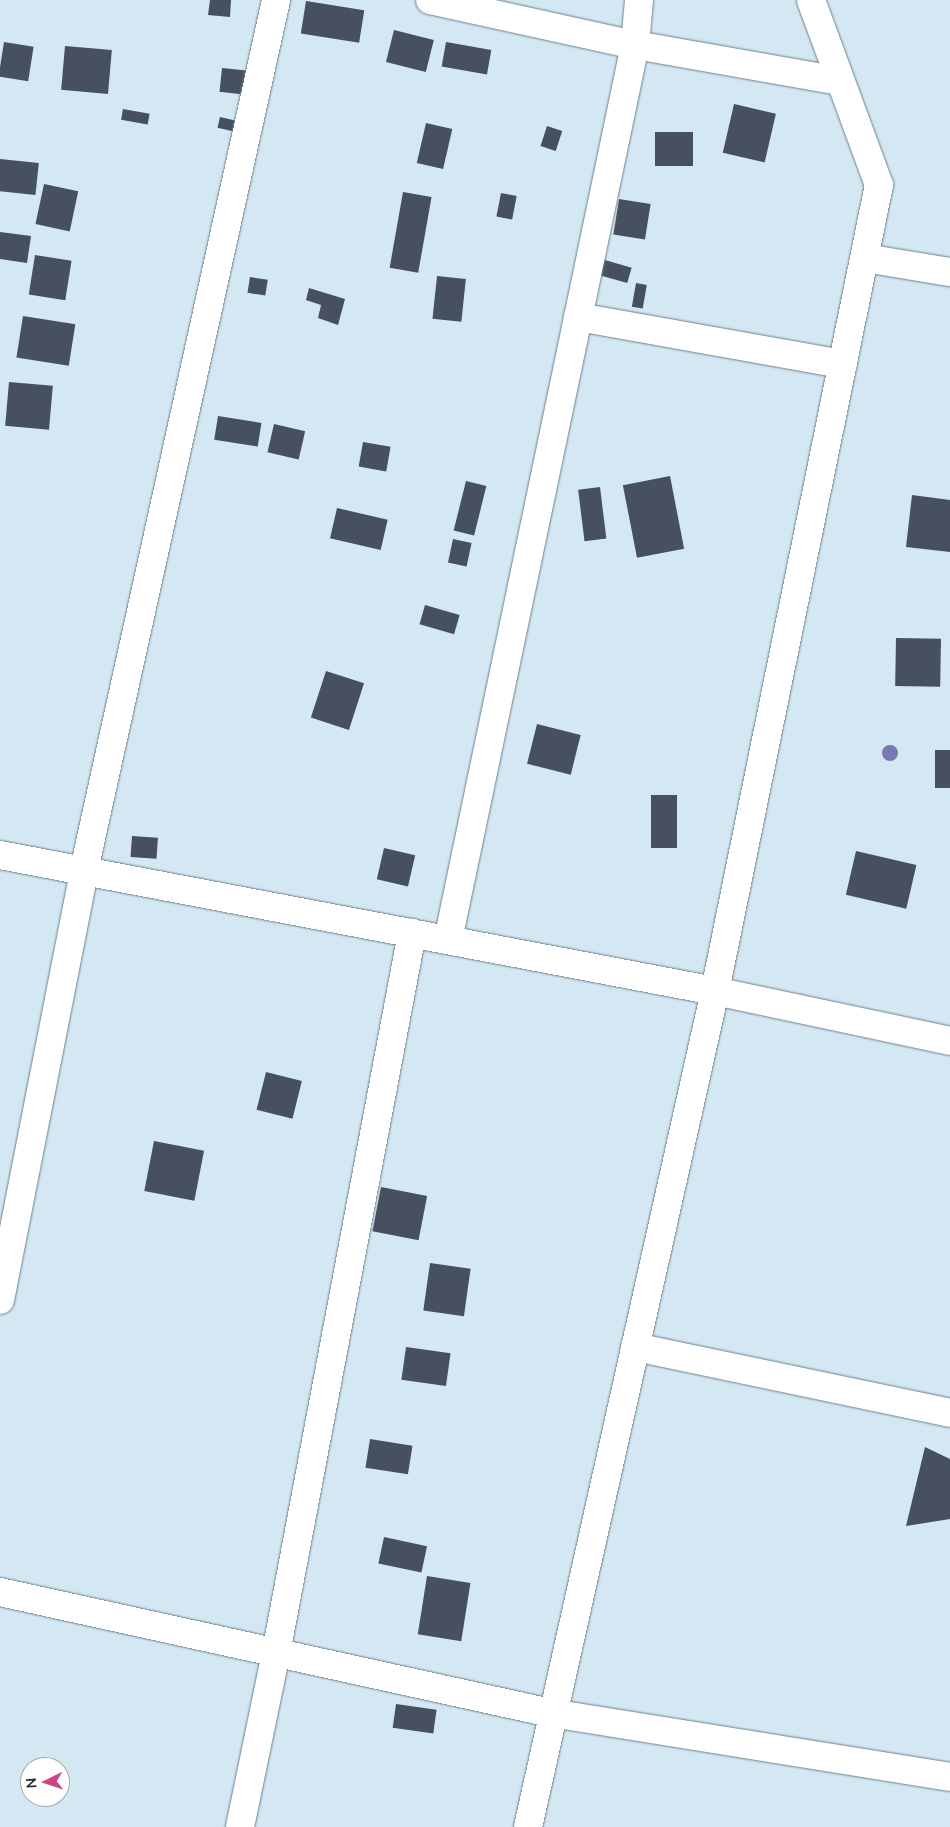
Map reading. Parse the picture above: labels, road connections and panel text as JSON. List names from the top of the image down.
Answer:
{
  "north": "left"
}
